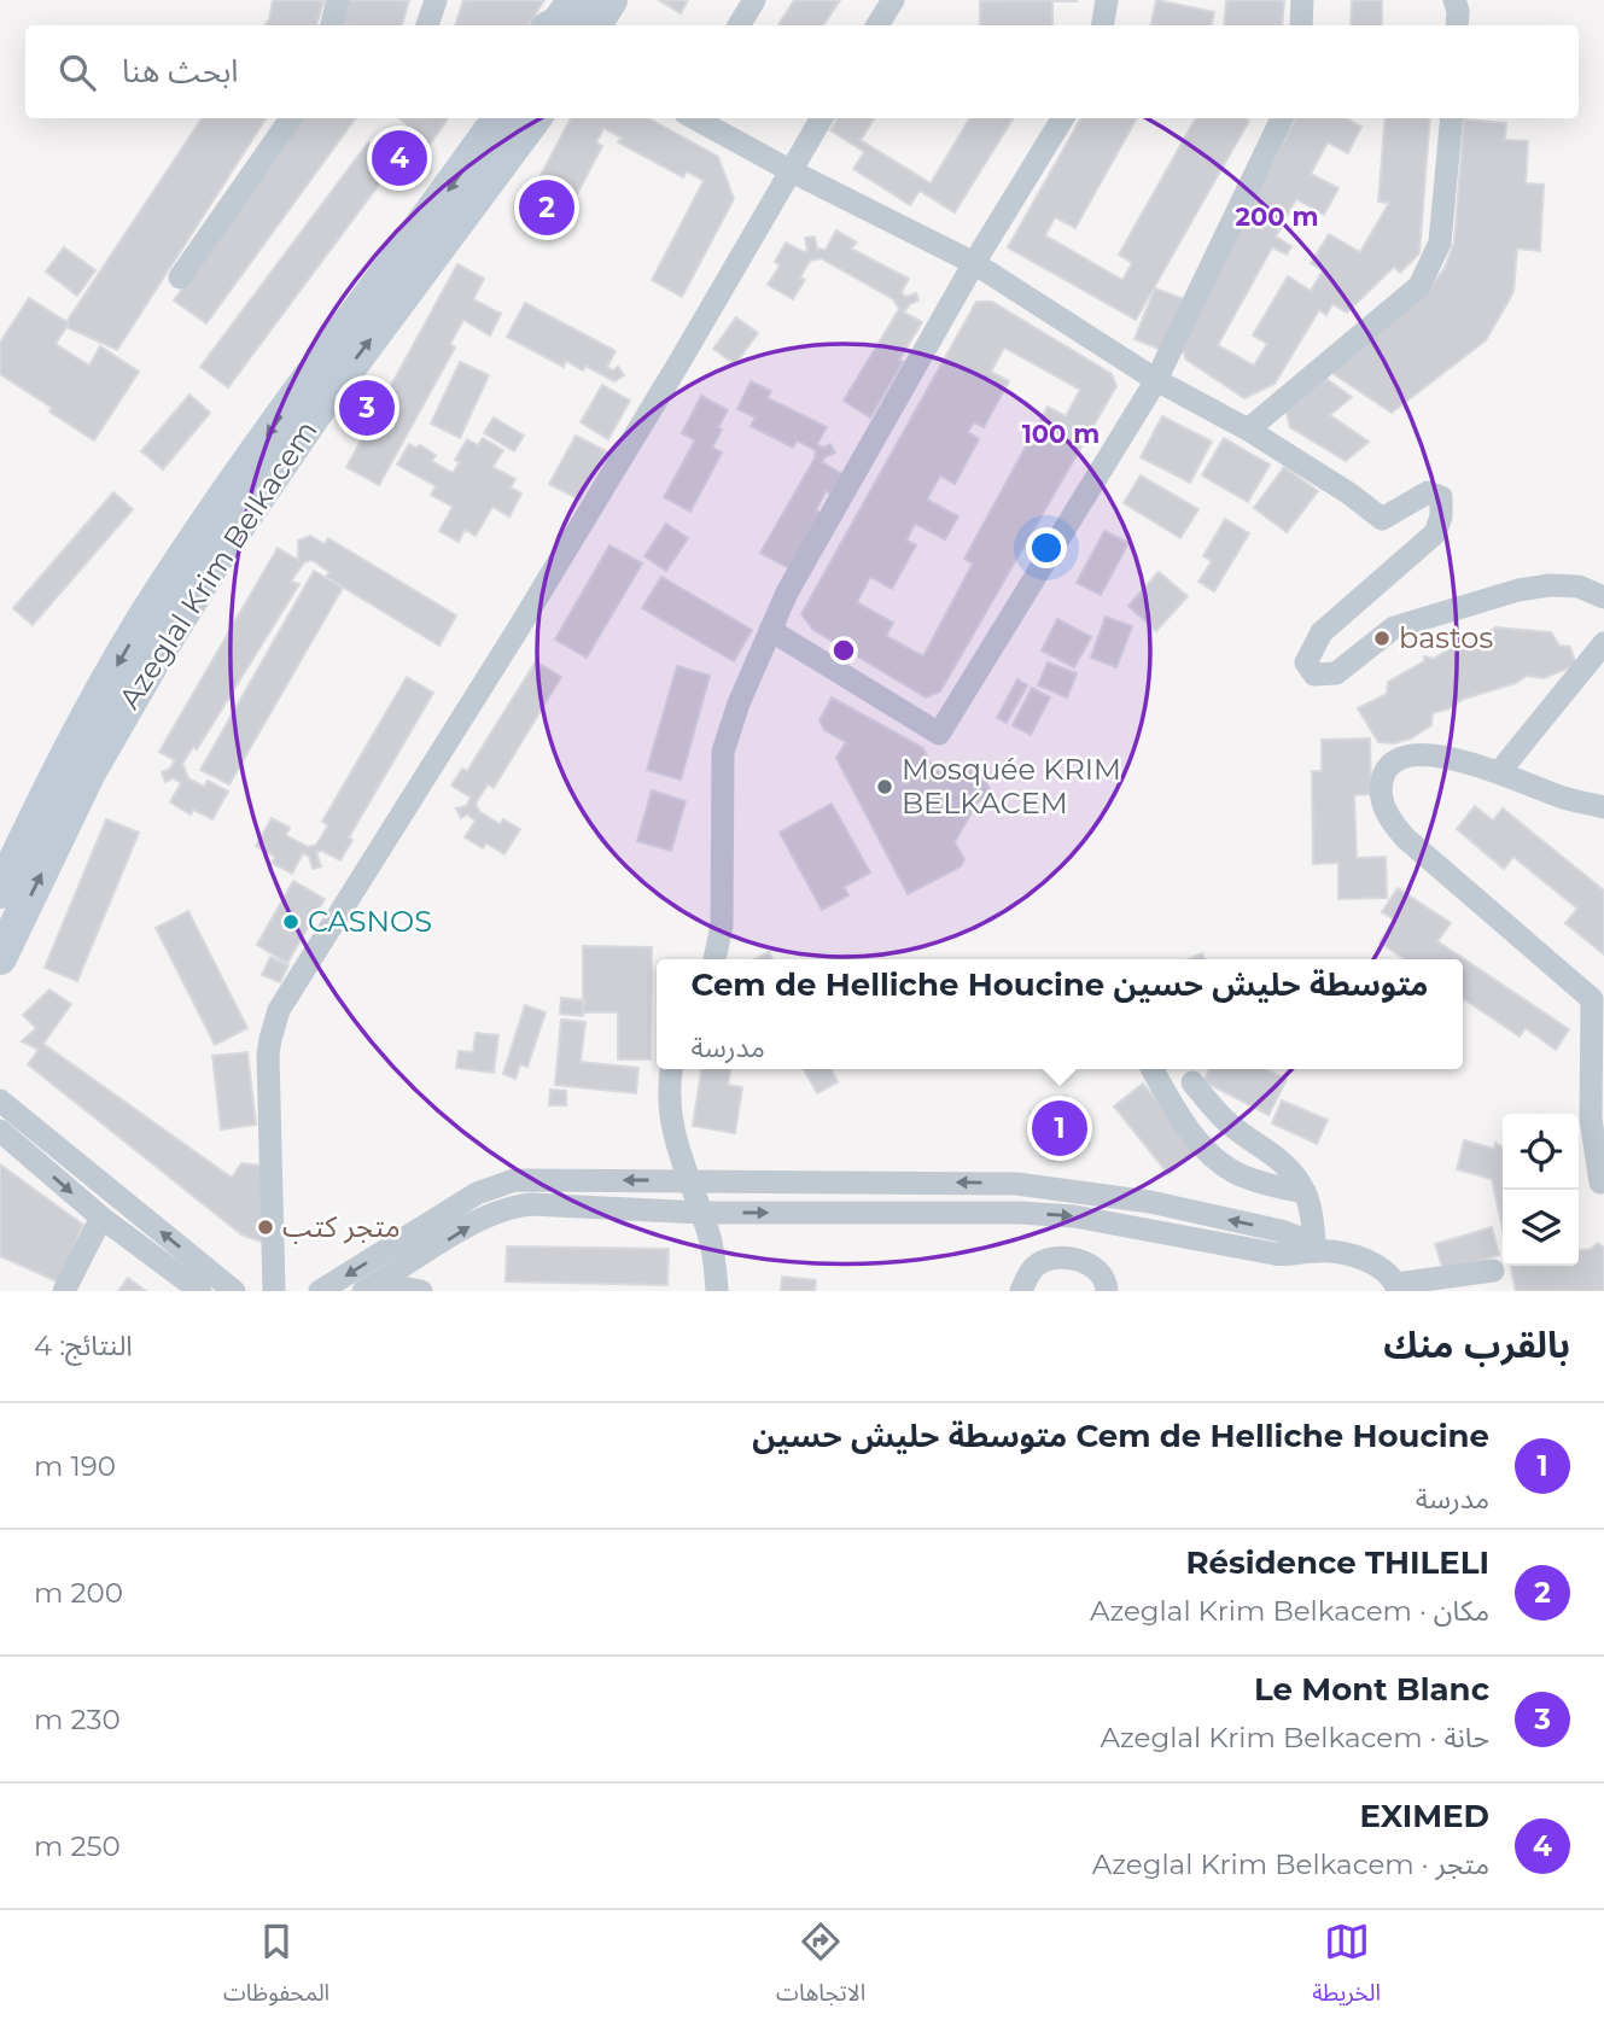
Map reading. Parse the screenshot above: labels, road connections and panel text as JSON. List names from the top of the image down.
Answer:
{
  "streets": {
    "main road": ["Azeglal Krim Belkacem"]
  },
  "places": [
    "bastos",
    "Mosquée KRIM BELKACEM",
    "CASNOS",
    "متجر كتب"
  ],
  "page": {
    "search": "ابحث هنا",
    "pins": [
      "4",
      "2",
      "3",
      "1"
    ],
    "popup": ["Cem de Helliche Houcine متوسطة حليش حسين", "مدرسة"],
    "heading": ["بالقرب منك", "النتائج: 4"],
    "list": [
      {
        "mark": "1",
        "name": "Cem de Helliche Houcine متوسطة حليش حسين",
        "note": "مدرسة",
        "value": "190 m"
      },
      {
        "mark": "2",
        "name": "Résidence THILELI",
        "note": "مكان · Azeglal Krim Belkacem",
        "value": "200 m"
      },
      {
        "mark": "3",
        "name": "Le Mont Blanc",
        "note": "حانة · Azeglal Krim Belkacem",
        "value": "230 m"
      },
      {
        "mark": "4",
        "name": "EXIMED",
        "note": "متجر · Azeglal Krim Belkacem",
        "value": "250 m"
      }
    ],
    "nav": ["الخريطة", "الاتجاهات", "المحفوظات"]
  },
  "rings": ["200 m", "100 m"]
}
